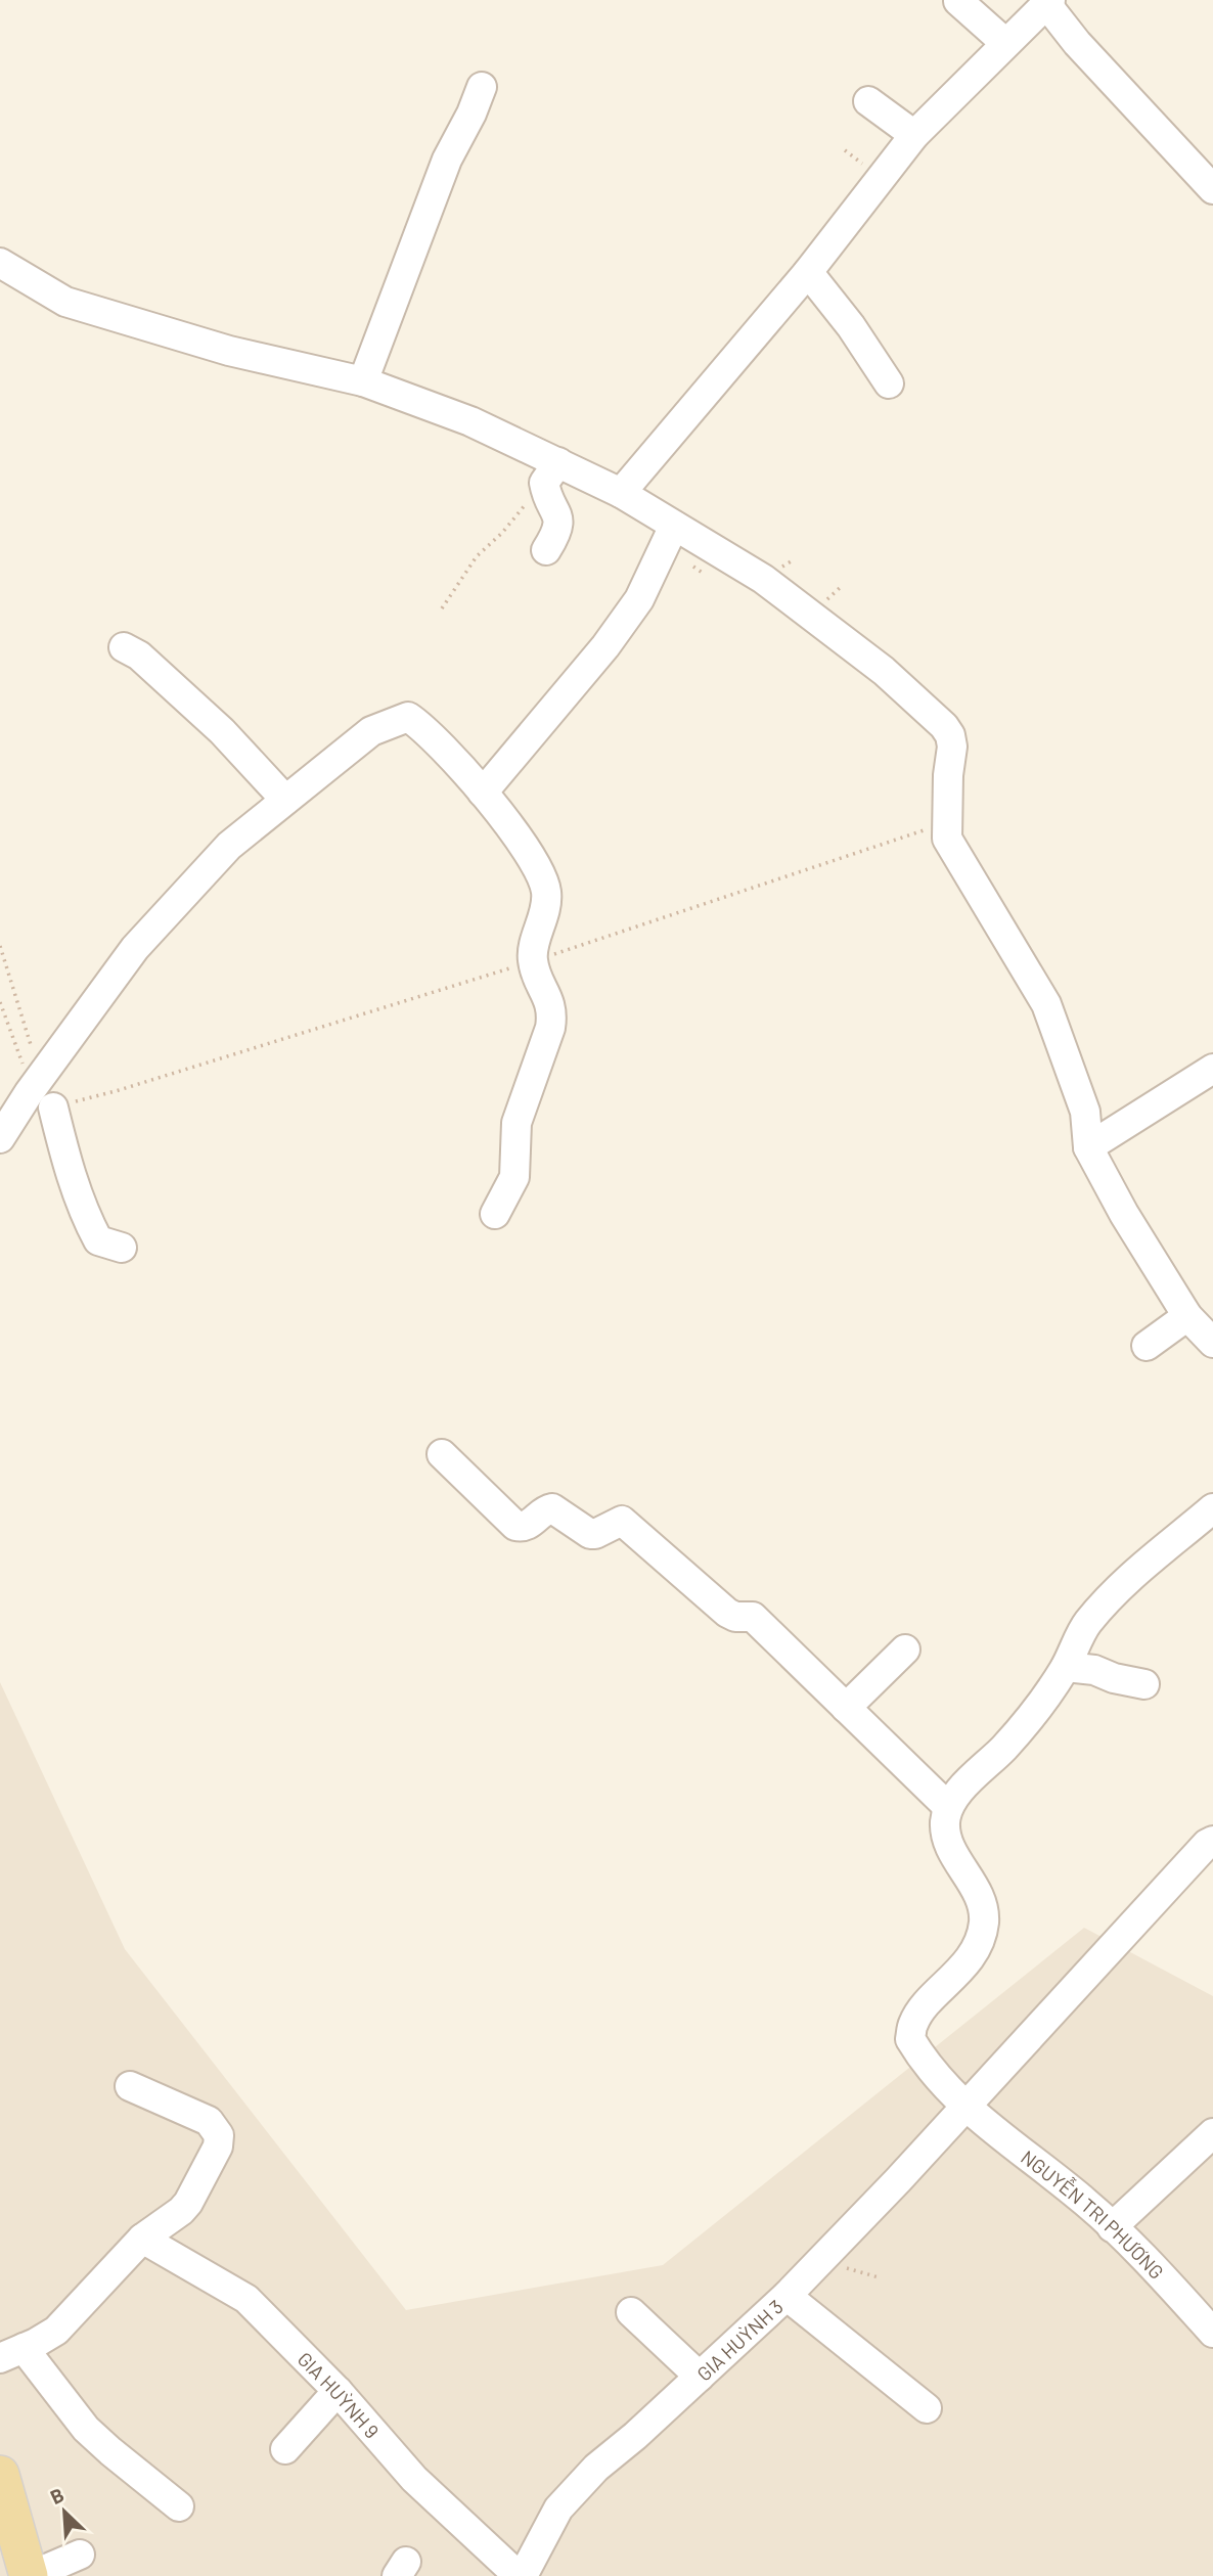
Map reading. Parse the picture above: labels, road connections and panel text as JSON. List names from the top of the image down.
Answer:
{
  "streets": {
    "street": ["NGUYỄN TRI PHƯƠNG", "GIA HUỲNH 3", "GIA HUỲNH 9"]
  },
  "crossings": [
    ["NGUYỄN TRI PHƯƠNG", "GIA HUỲNH 3"],
    ["GIA HUỲNH 3", "GIA HUỲNH 9"]
  ],
  "north": "top left"
}
